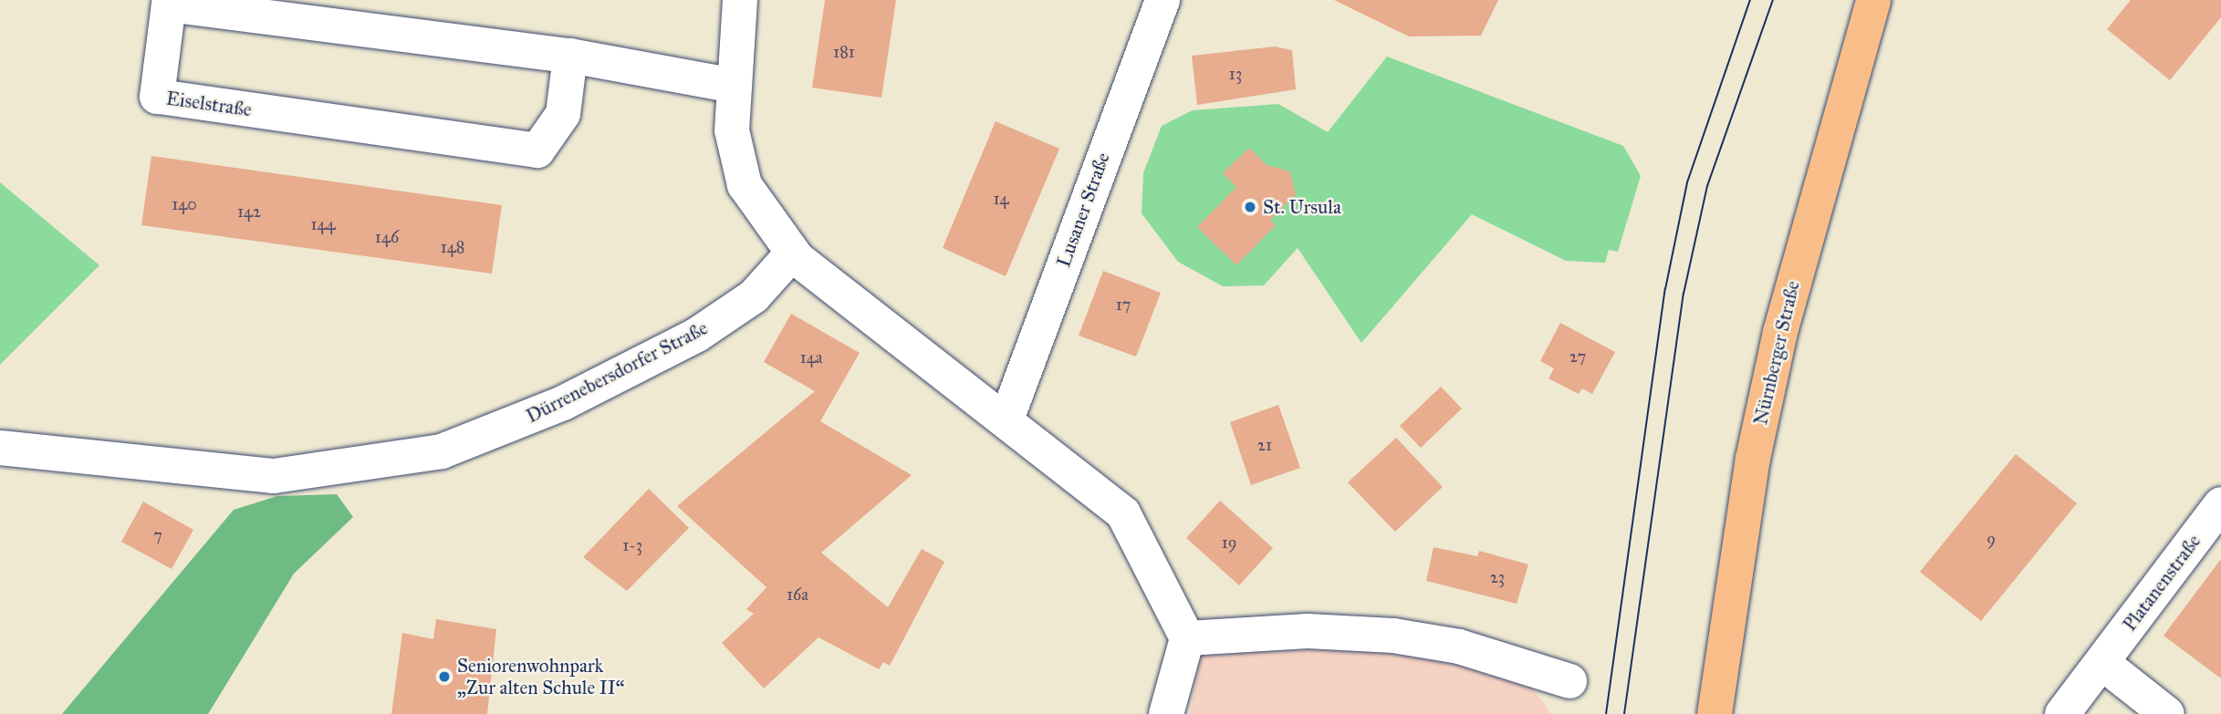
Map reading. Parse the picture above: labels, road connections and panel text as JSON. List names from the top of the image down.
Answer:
{
  "streets": {
    "main road": ["Nürnberger Straße"],
    "street": [
      "Eiselstraße",
      "Lusaner Straße",
      "Dürrenebersdorfer Straße",
      "Platanenstraße"
    ]
  },
  "places": ["St. Ursula", "Seniorenwohnpark „Zur alten Schule II“"],
  "house_numbers": [
    "181",
    "13",
    "14",
    "140",
    "142",
    "144",
    "146",
    "148",
    "17",
    "27",
    "14a",
    "21",
    "7",
    "9",
    "19",
    "1-3",
    "23",
    "16a"
  ]
}
